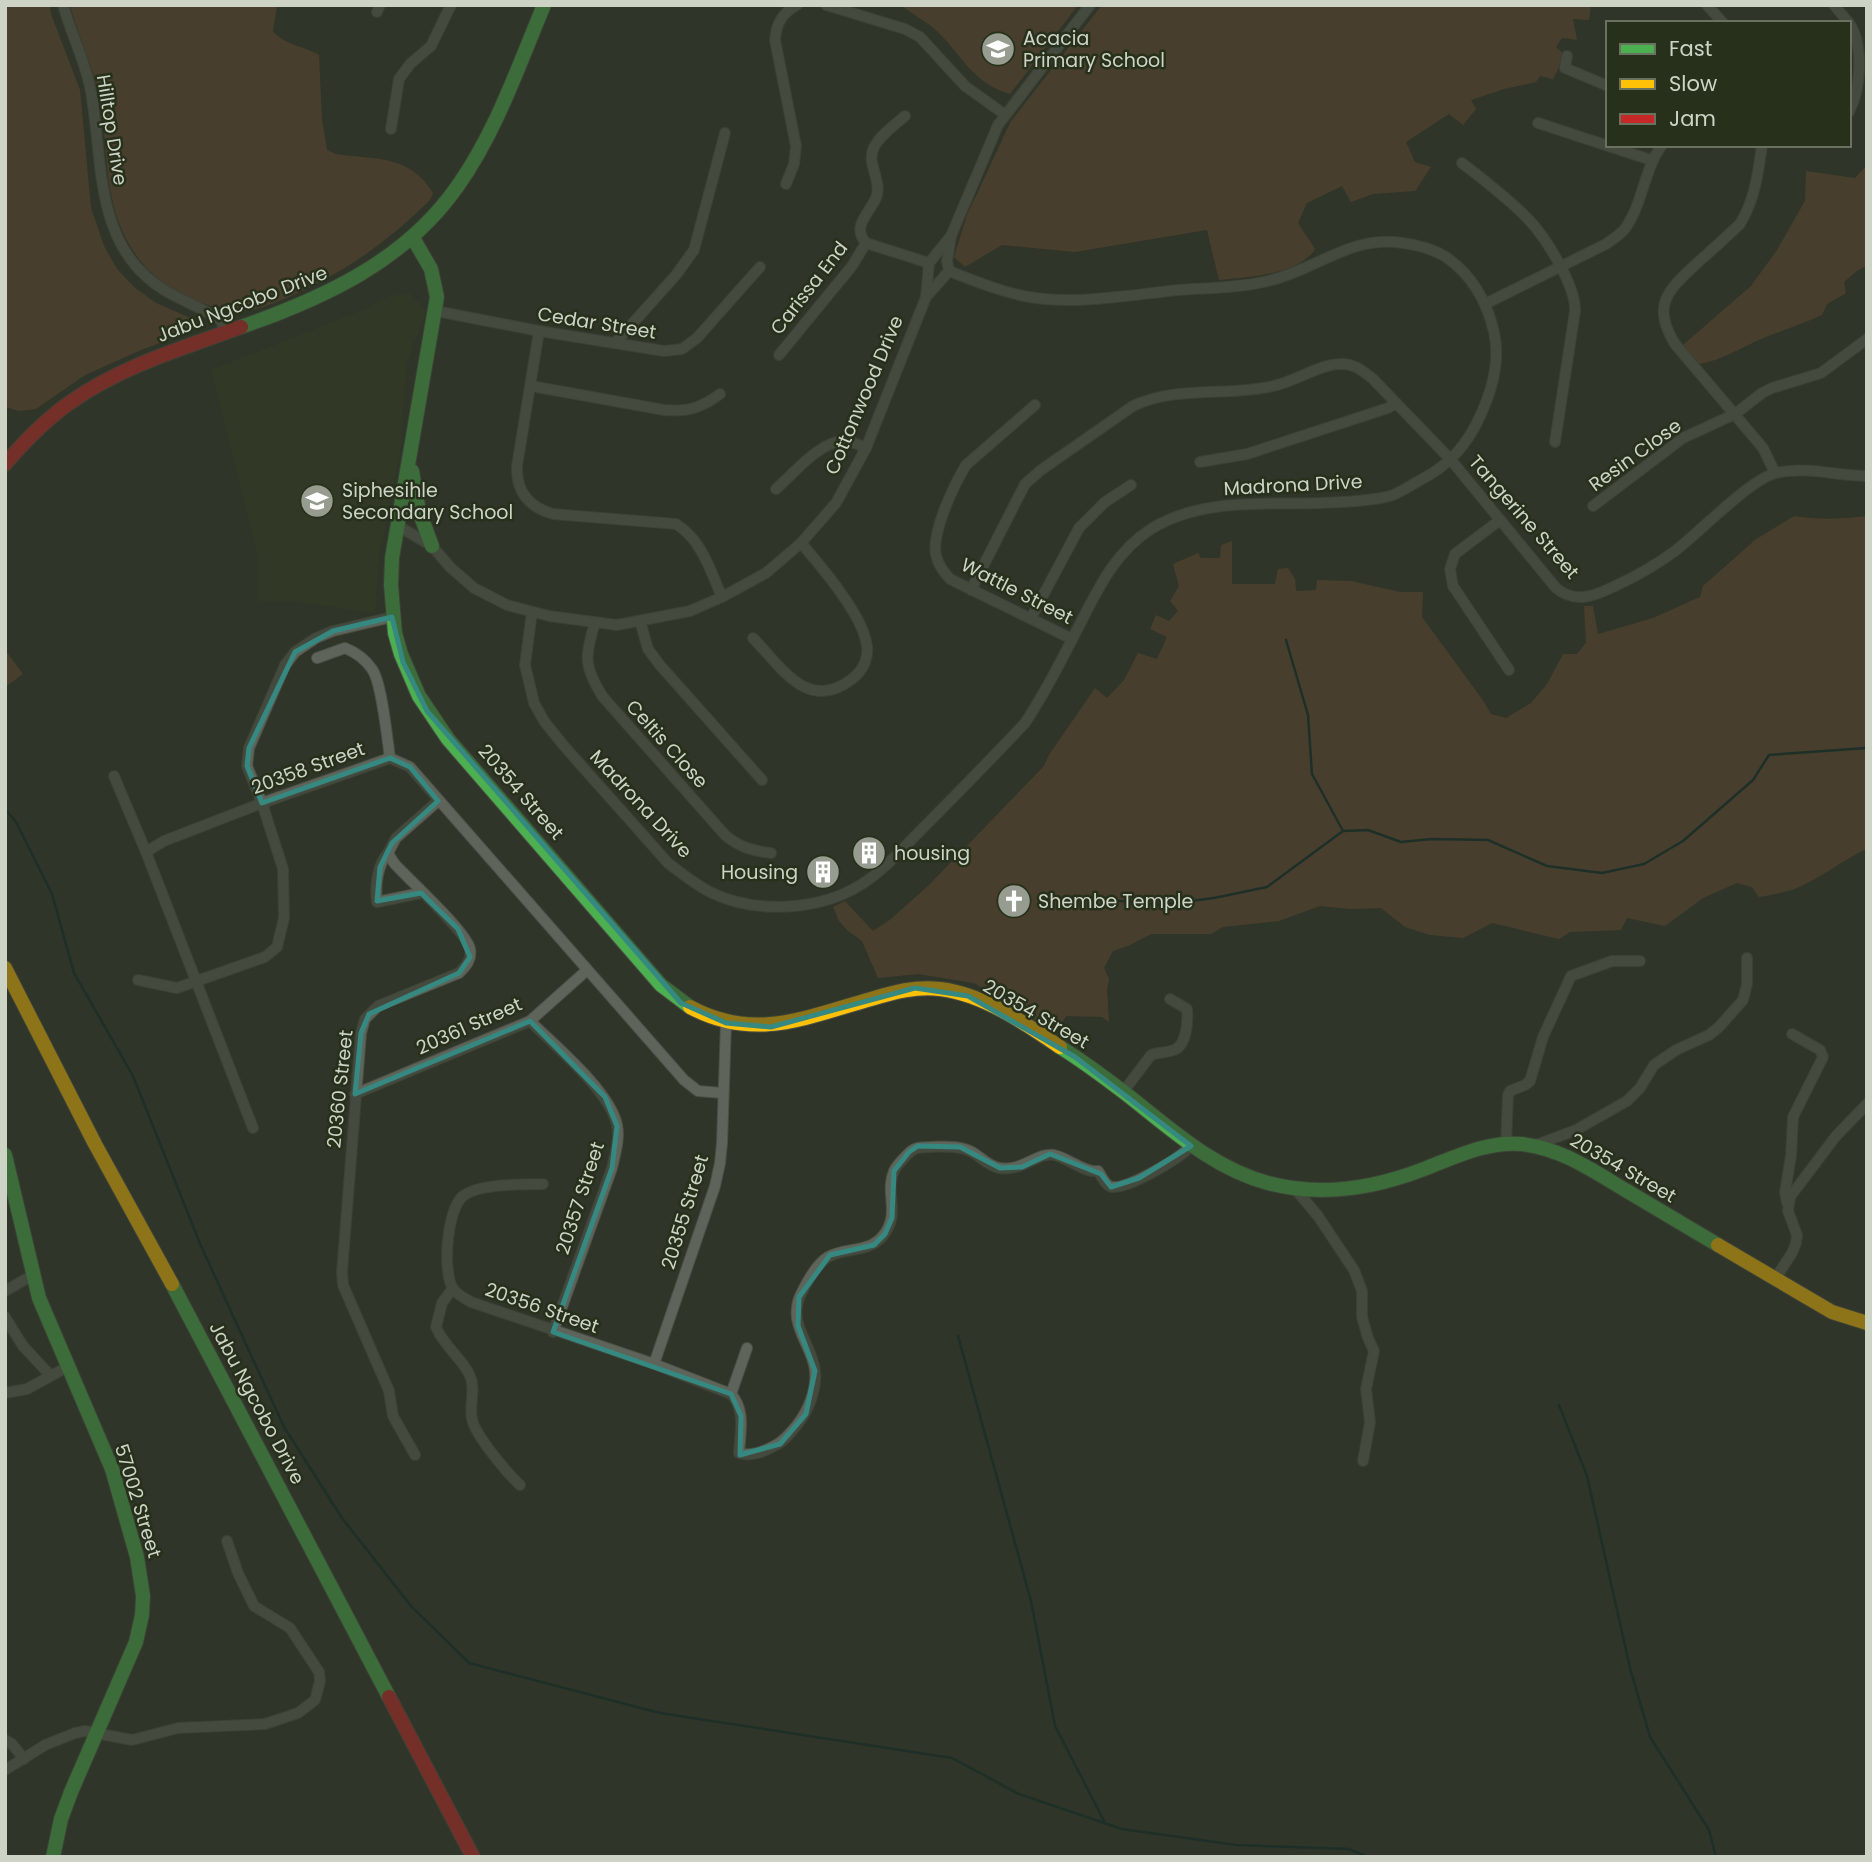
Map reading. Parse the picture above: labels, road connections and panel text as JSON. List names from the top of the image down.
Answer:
{
  "streets": {
    "street": [
      "Hilltop Drive",
      "Carissa End",
      "Jabu Ngcobo Drive",
      "Cedar Street",
      "Cottonwood Drive",
      "Resin Close",
      "Madrona Drive",
      "Tangerine Street",
      "Wattle Street",
      "Celtis Close",
      "20358 Street",
      "20354 Street",
      "20361 Street",
      "20360 Street",
      "20357 Street",
      "20355 Street",
      "20356 Street",
      "57002 Street"
    ]
  },
  "crossings": [
    ["Hilltop Drive", "Jabu Ngcobo Drive"],
    ["Cottonwood Drive", "Madrona Drive"],
    ["Cottonwood Drive", "Celtis Close"],
    ["Cottonwood Drive", "20354 Street"],
    ["Madrona Drive", "Tangerine Street"],
    ["Madrona Drive", "Wattle Street"],
    ["Tangerine Street", "Wattle Street"],
    ["20358 Street", "20361 Street"],
    ["20358 Street", "20355 Street"],
    ["20354 Street", "20355 Street"],
    ["20361 Street", "20360 Street"],
    ["20361 Street", "20357 Street"],
    ["20357 Street", "20356 Street"],
    ["20355 Street", "20356 Street"]
  ],
  "places": {
    "school or university": ["Acacia Primary School", "Siphesihle Secondary School"],
    "building": ["housing", "Housing"],
    "church": ["Shembe Temple"]
  },
  "legend": ["Fast", "Slow", "Jam"]
}
